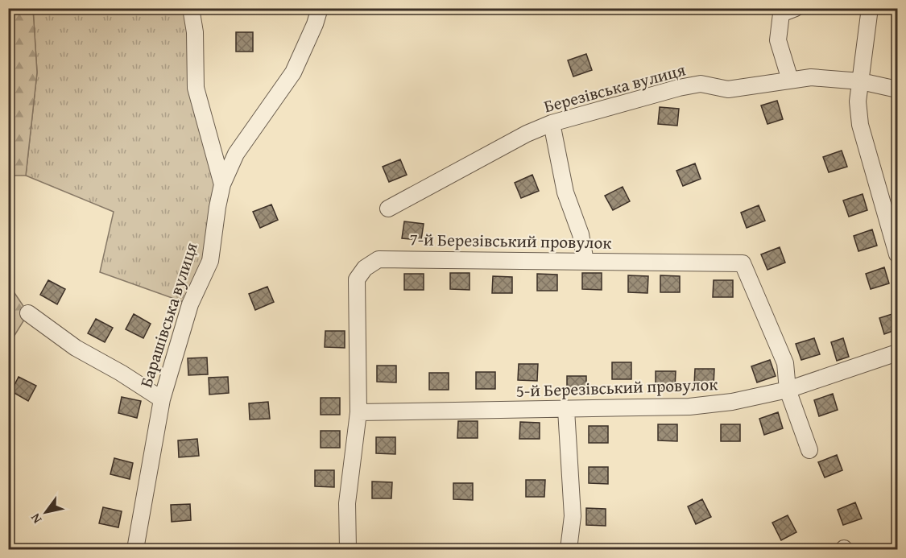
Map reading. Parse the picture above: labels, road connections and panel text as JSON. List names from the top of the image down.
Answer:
{
  "streets": {
    "street": [
      "Березівська вулиця",
      "7-й Березівський провулок",
      "Барашівська вулиця",
      "5-й Березівський провулок"
    ]
  },
  "crossings": [
    ["7-й Березівський провулок", "5-й Березівський провулок"]
  ],
  "north": "bottom left"
}
